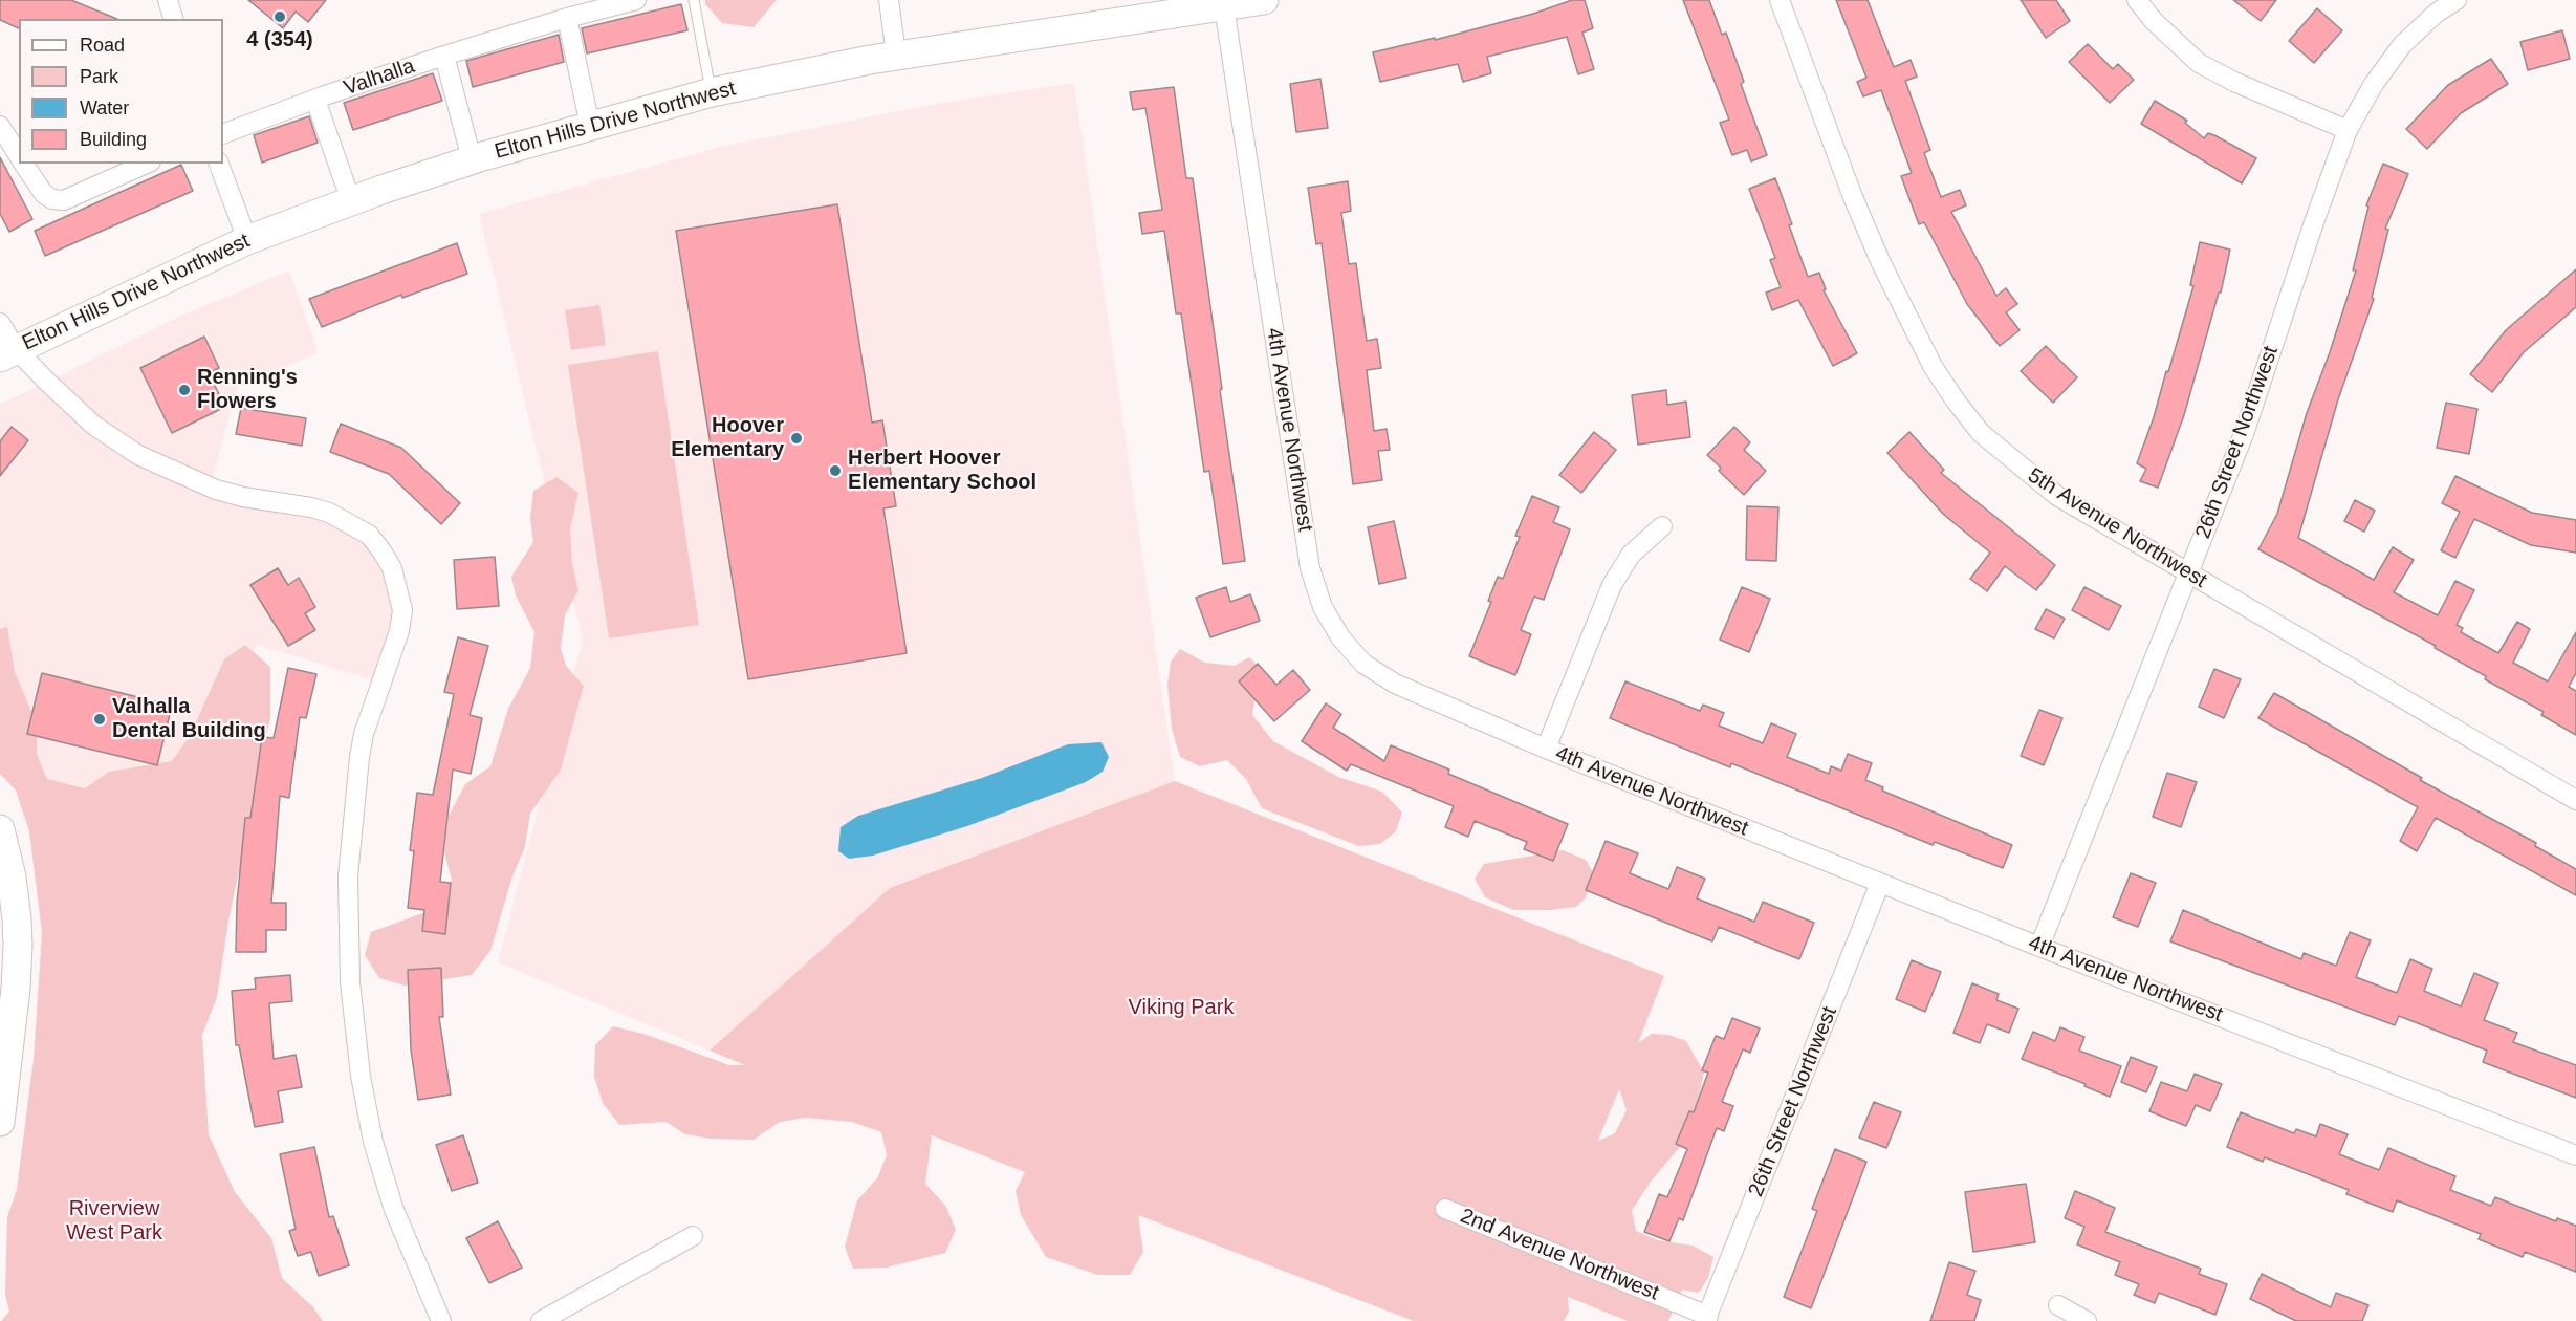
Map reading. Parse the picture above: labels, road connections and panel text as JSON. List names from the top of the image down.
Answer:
{
  "streets": {
    "main road": ["Elton Hills Drive Northwest"],
    "street": [
      "Valhalla",
      "4th Avenue Northwest",
      "26th Street Northwest",
      "5th Avenue Northwest",
      "2nd Avenue Northwest"
    ]
  },
  "crossings": [
    ["Elton Hills Drive Northwest", "4th Avenue Northwest"],
    ["4th Avenue Northwest", "26th Street Northwest"],
    ["26th Street Northwest", "5th Avenue Northwest"],
    ["26th Street Northwest", "2nd Avenue Northwest"]
  ],
  "parks": ["Viking Park", "Riverview West Park"],
  "places": [
    "4 (354)",
    "Renning's Flowers",
    "Hoover Elementary",
    "Herbert Hoover Elementary School",
    "Valhalla Dental Building"
  ],
  "legend": [
    "Road",
    "Park",
    "Water",
    "Building"
  ]
}
